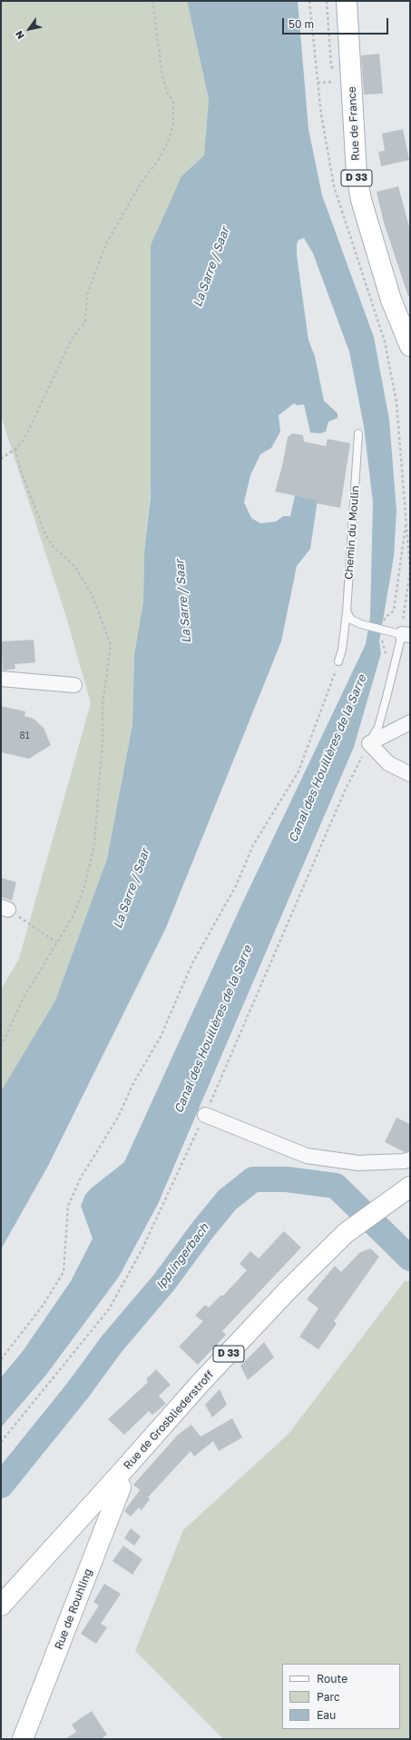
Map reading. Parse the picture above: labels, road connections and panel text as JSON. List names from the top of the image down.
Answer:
{
  "streets": {
    "main road": [
      "Rue de France",
      "D 33",
      "Rue de Grosbliederstroff",
      "Rue de Rouhling"
    ],
    "lane": ["Chemin du Moulin"]
  },
  "crossings": [
    ["Rue de Grosbliederstroff", "Rue de Rouhling"]
  ],
  "water": ["La Sarre / Saar", "Canal des Houillères de la Sarre", "Ipplingerbach"],
  "house_numbers": ["81"],
  "legend": ["Route", "Parc", "Eau"],
  "scale_bar": "50 m",
  "north": "bottom left"
}
